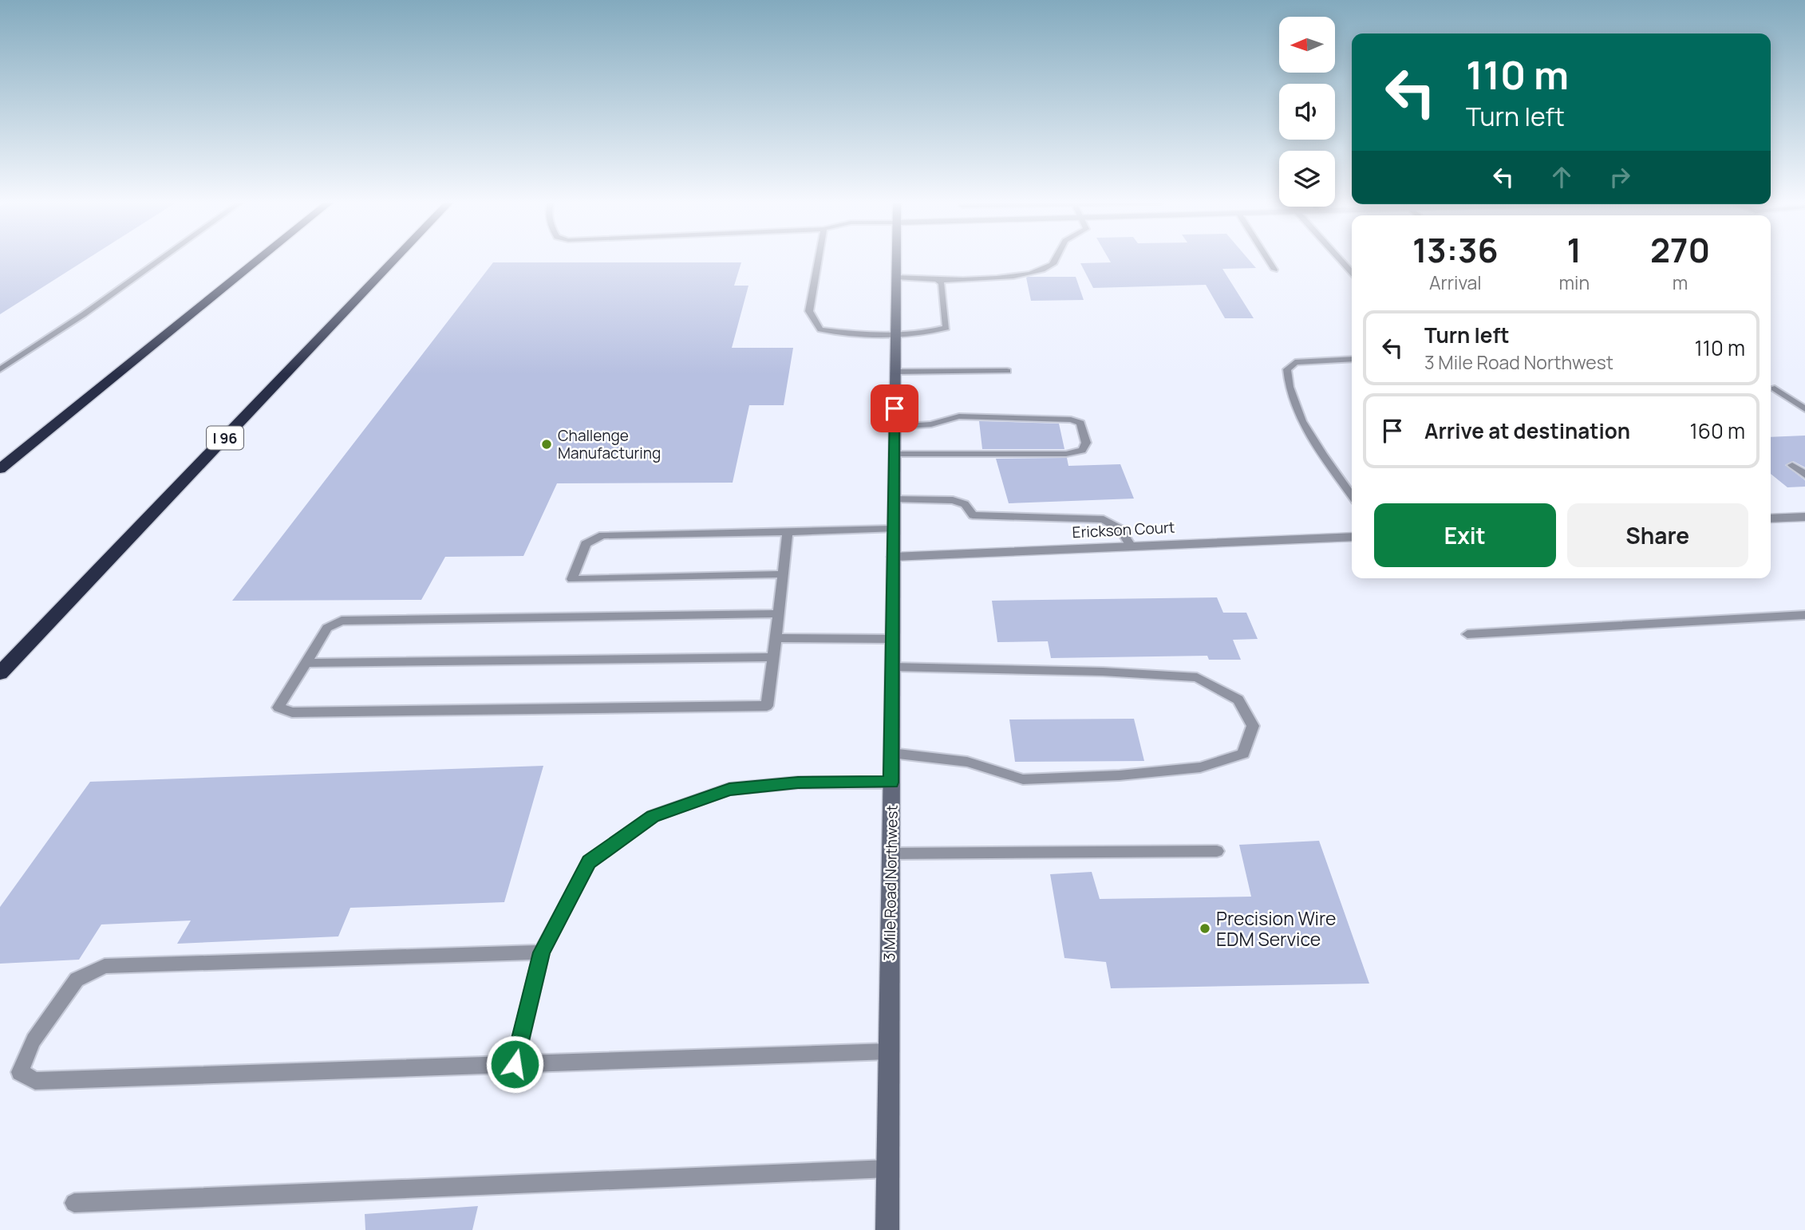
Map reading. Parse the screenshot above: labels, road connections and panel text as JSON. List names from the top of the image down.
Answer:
{
  "streets": {
    "highway": ["I 96"],
    "main road": ["3 Mile Road Northwest"],
    "street": ["Erickson Court"]
  },
  "crossings": [
    ["Erickson Court", "3 Mile Road Northwest"]
  ],
  "places": ["Challenge Manufacturing", "Precision Wire EDM Service"],
  "north": "left",
  "page": {
    "turn": ["110 m", "Turn left"],
    "eta": [
      "13:36",
      "Arrival",
      "1",
      "min",
      "270",
      "m"
    ],
    "list": [
      {
        "name": "Turn left",
        "note": "3 Mile Road Northwest",
        "value": "110 m"
      },
      {
        "name": "Arrive at destination",
        "value": "160 m"
      }
    ],
    "buttons": ["Exit", "Share"]
  }
}
